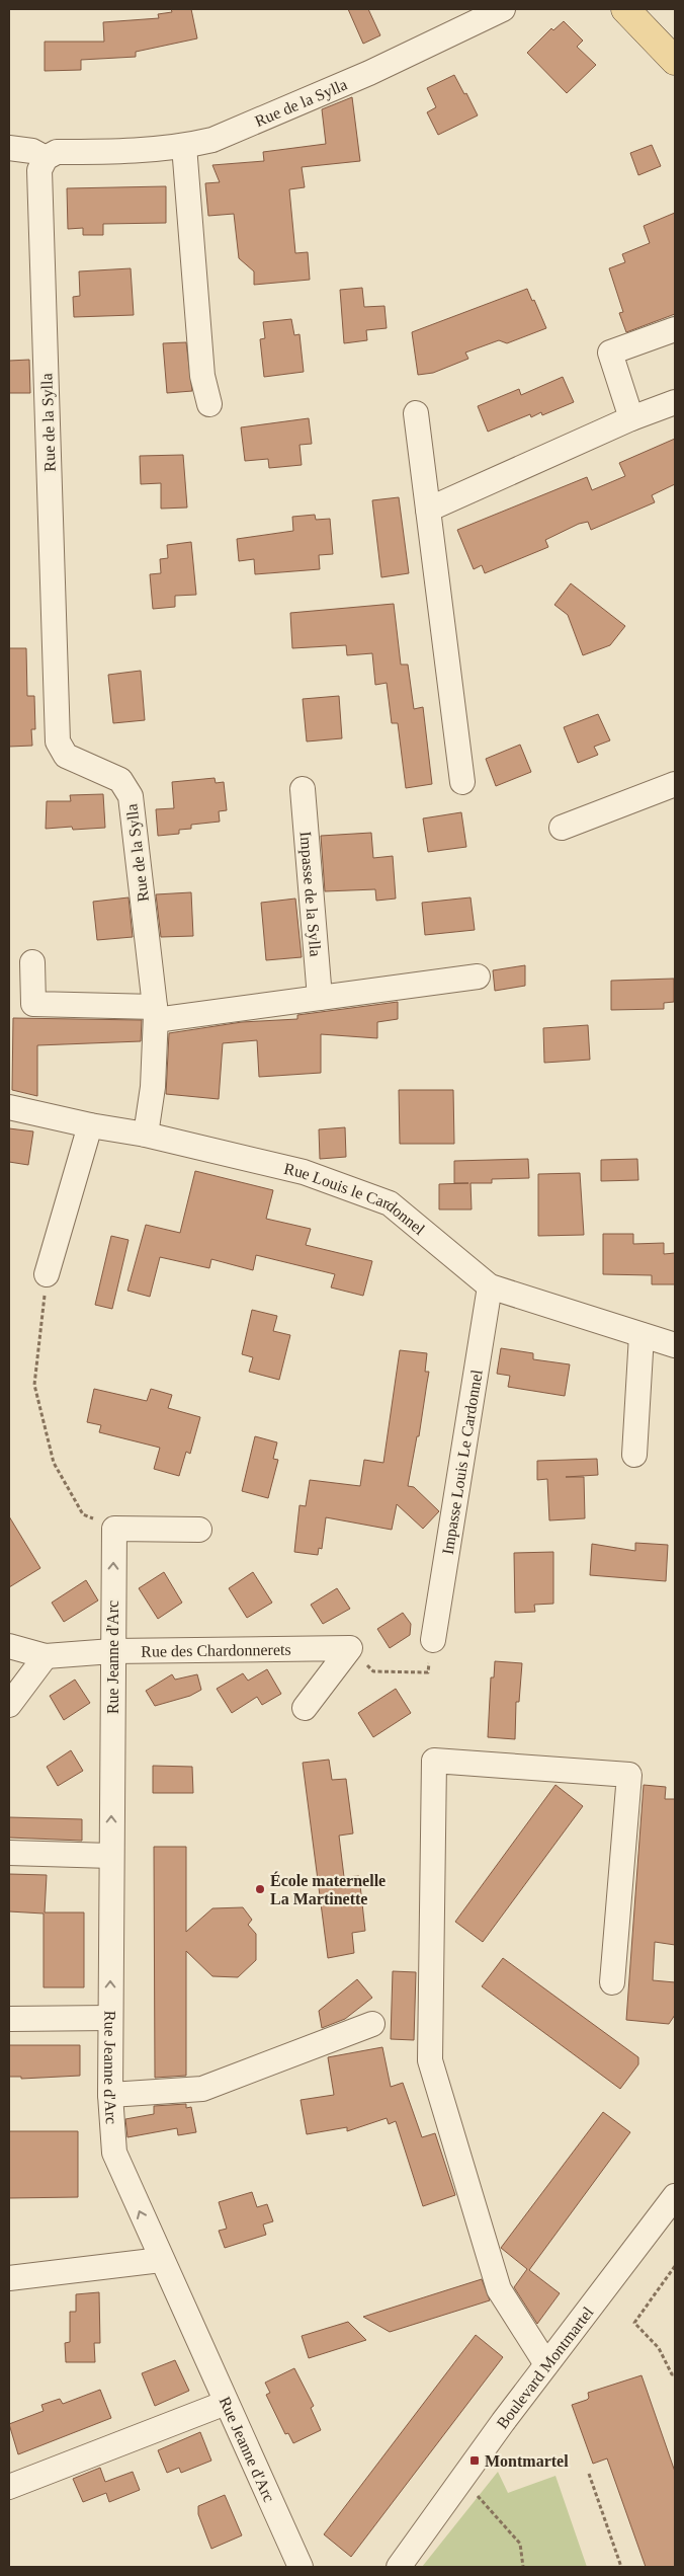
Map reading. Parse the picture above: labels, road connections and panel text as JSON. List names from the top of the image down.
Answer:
{
  "streets": {
    "street": [
      "Rue de la Sylla",
      "Impasse de la Sylla",
      "Rue Louis le Cardonnel",
      "Impasse Louis Le Cardonnel",
      "Rue des Chardonnerets",
      "Rue Jeanne d'Arc",
      "Boulevard Montmartel"
    ]
  },
  "crossings": [
    ["Rue de la Sylla", "Rue Louis le Cardonnel"],
    ["Rue Louis le Cardonnel", "Impasse Louis Le Cardonnel"],
    ["Rue des Chardonnerets", "Rue Jeanne d'Arc"]
  ],
  "one_way": ["Rue Jeanne d'Arc"],
  "places": {
    "other": ["École maternelle La Martinette"],
    "transit": ["Montmartel"]
  }
}
